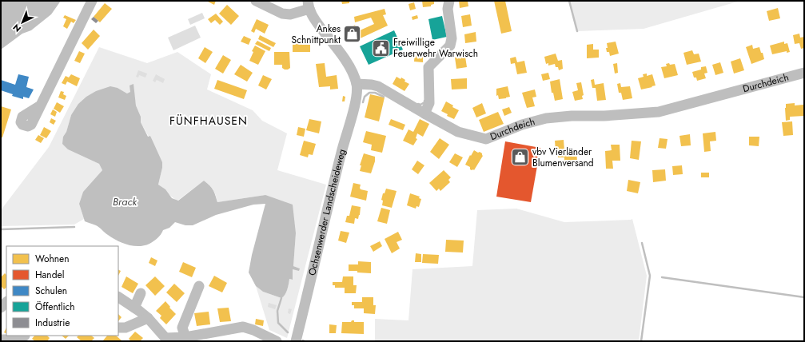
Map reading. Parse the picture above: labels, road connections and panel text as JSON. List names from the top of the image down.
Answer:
{
  "streets": {
    "street": ["Durchdeich", "Ochsenwerder Landscheideweg"]
  },
  "crossings": [
    ["Durchdeich", "Ochsenwerder Landscheideweg"]
  ],
  "districts": ["FÜNFHAUSEN"],
  "water": ["Brack"],
  "places": {
    "shop": ["Ankes Schnittpunkt", "vbv Vierländer Blumenversand"],
    "public building": ["Freiwillige Feuerwehr Warwisch"]
  },
  "legend": [
    "Wohnen",
    "Handel",
    "Schulen",
    "Öffentlich",
    "Industrie"
  ],
  "north": "bottom left"
}
